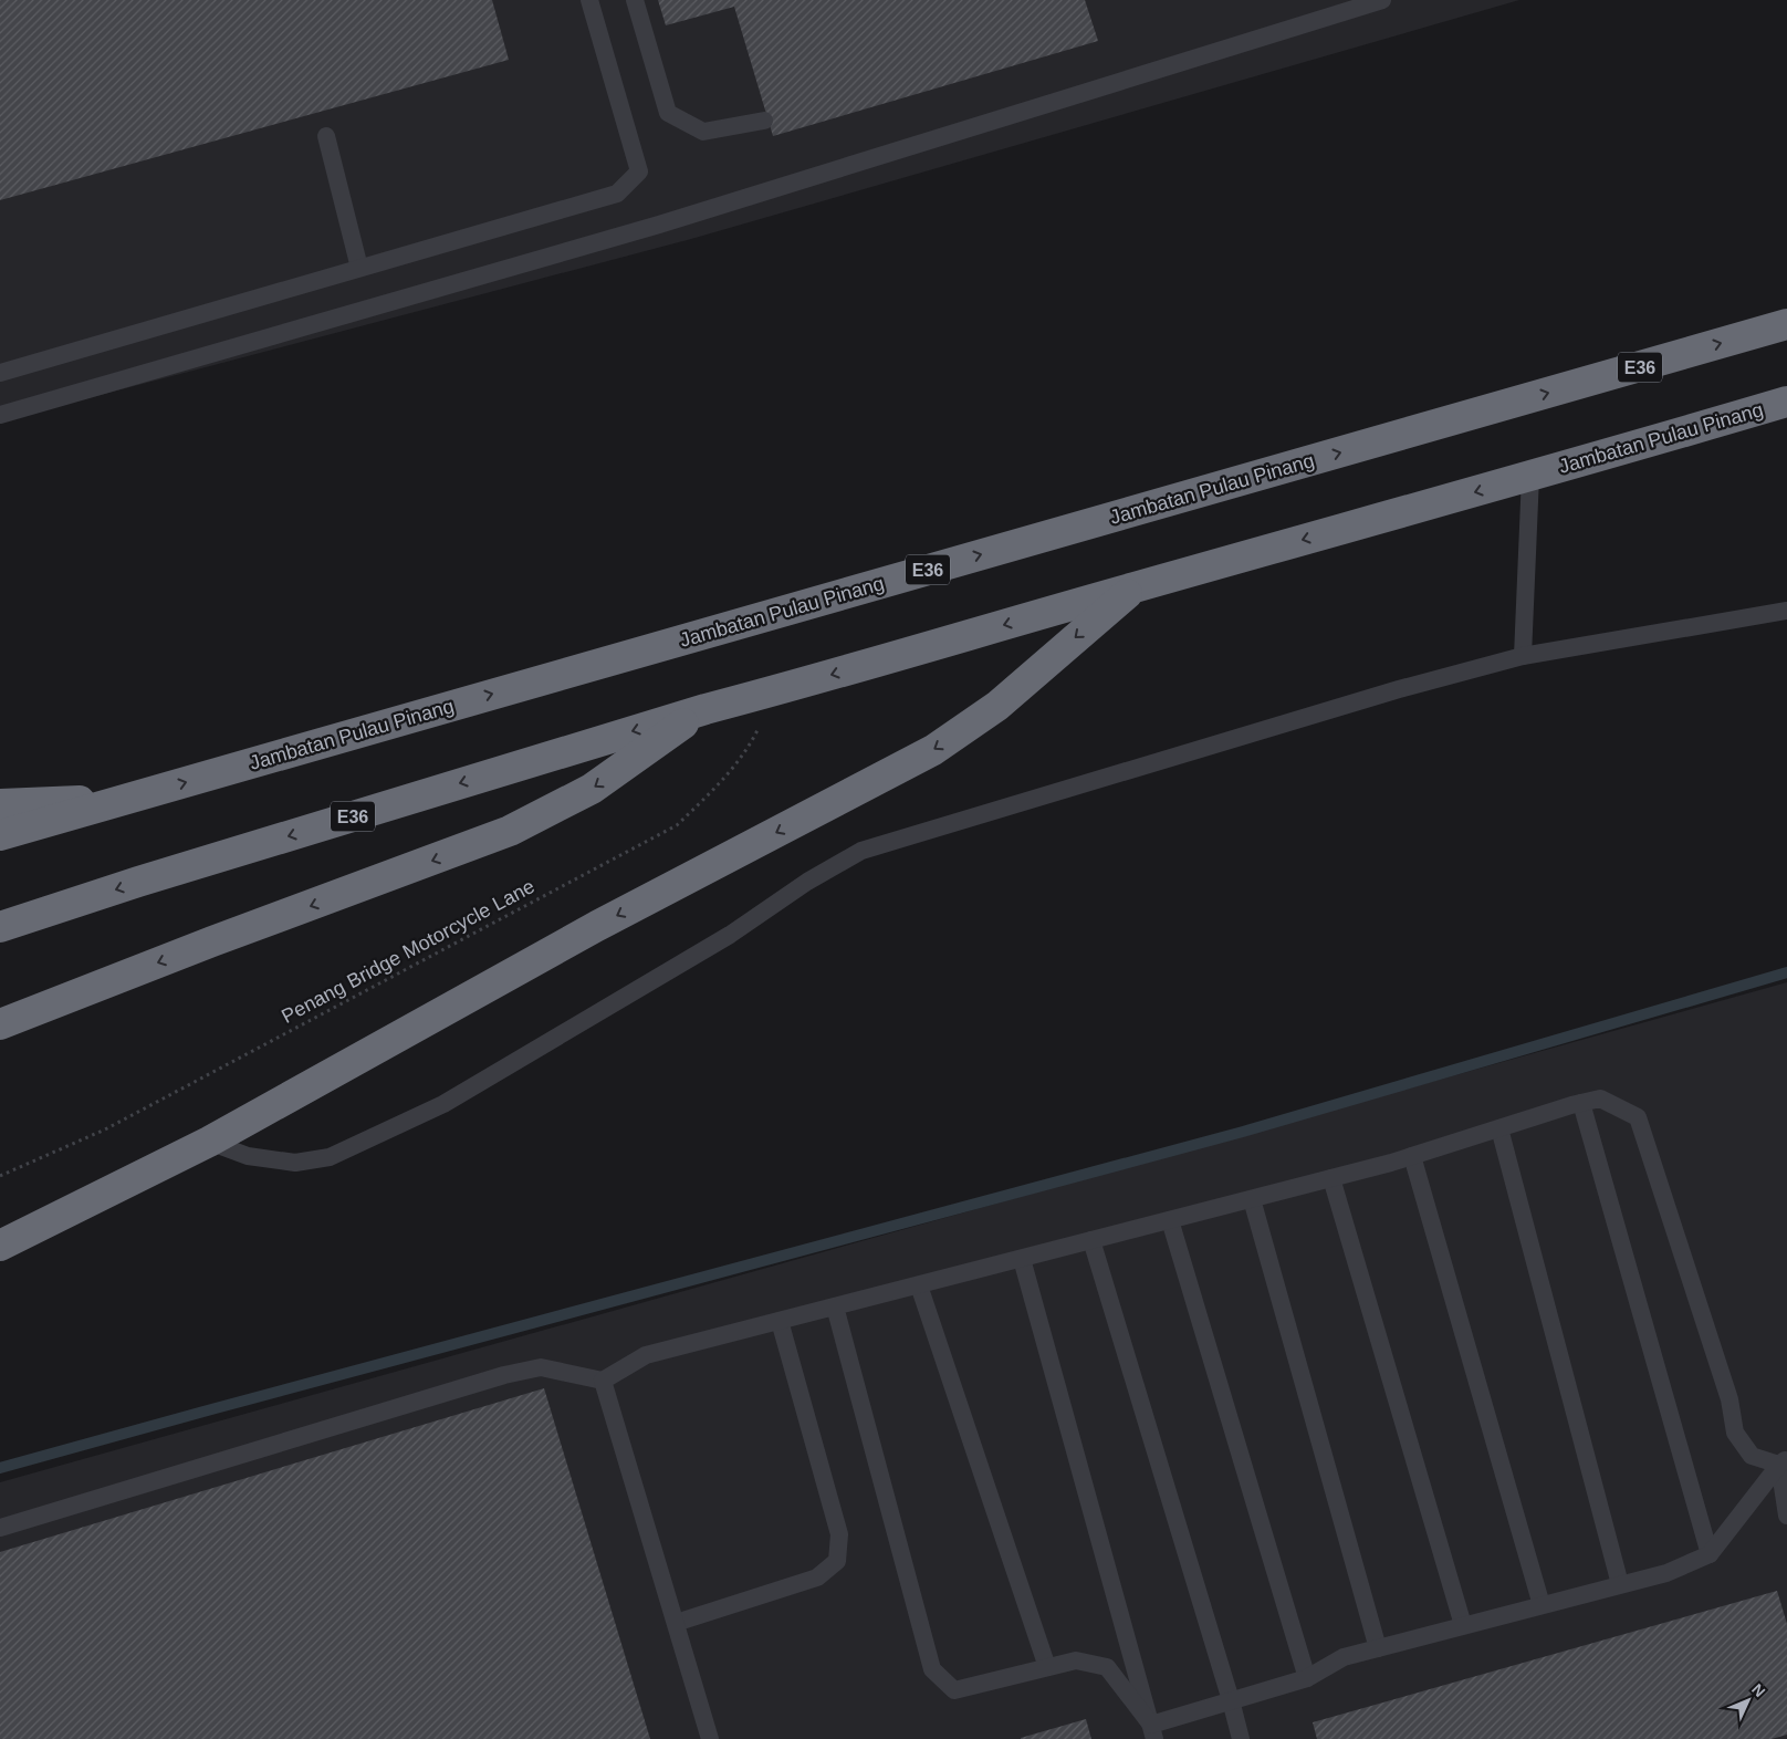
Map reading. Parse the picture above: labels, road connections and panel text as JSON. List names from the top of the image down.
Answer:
{
  "streets": {
    "highway": ["E36", "Jambatan Pulau Pinang"],
    "path": ["Penang Bridge Motorcycle Lane"]
  },
  "crossings": [
    ["Jambatan Pulau Pinang", "Penang Bridge Motorcycle Lane"]
  ],
  "north": "top right"
}
